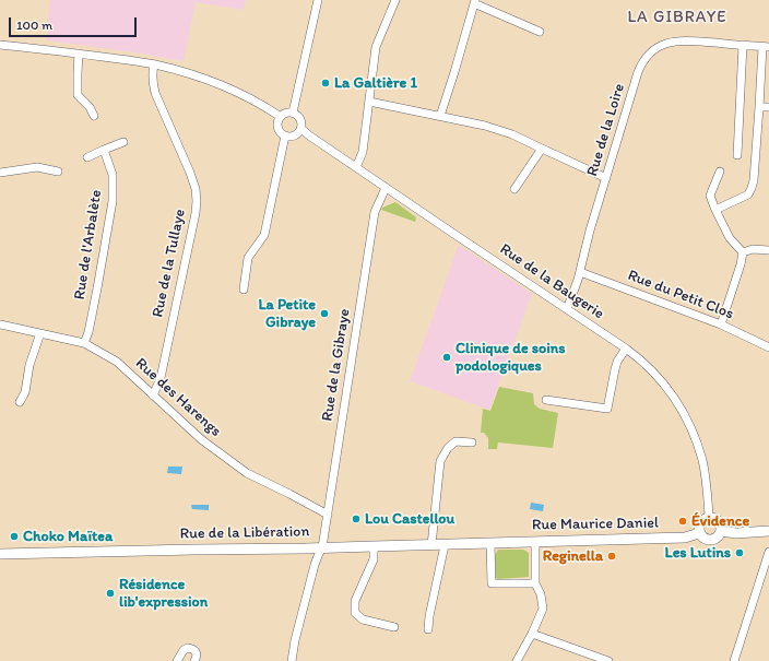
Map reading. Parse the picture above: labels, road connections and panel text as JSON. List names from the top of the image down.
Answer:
{
  "streets": {
    "street": [
      "Rue de la Loire",
      "Rue de l'Arbalète",
      "Rue de la Tullaye",
      "Rue de la Baugerie",
      "Rue du Petit Clos",
      "Rue de la Gibraye",
      "Rue des Harengs",
      "Rue Maurice Daniel",
      "Rue de la Libération"
    ]
  },
  "crossings": [
    ["Rue de la Loire", "Rue de la Baugerie"],
    ["Rue de la Loire", "Rue du Petit Clos"],
    ["Rue de l'Arbalète", "Rue des Harengs"],
    ["Rue de la Tullaye", "Rue des Harengs"],
    ["Rue de la Baugerie", "Rue de la Gibraye"],
    ["Rue de la Baugerie", "Rue Maurice Daniel"],
    ["Rue de la Gibraye", "Rue des Harengs"],
    ["Rue de la Gibraye", "Rue de la Libération"],
    ["Rue Maurice Daniel", "Rue de la Libération"]
  ],
  "districts": ["LA GIBRAYE"],
  "places": [
    "La Galtière 1",
    "La Petite Gibraye",
    "Clinique de soins podologiques",
    "Lou Castellou",
    "Évidence",
    "Choko Maïtea",
    "Les Lutins",
    "Reginella",
    "Résidence lib'expression"
  ],
  "scale_bar": "100 m"
}
